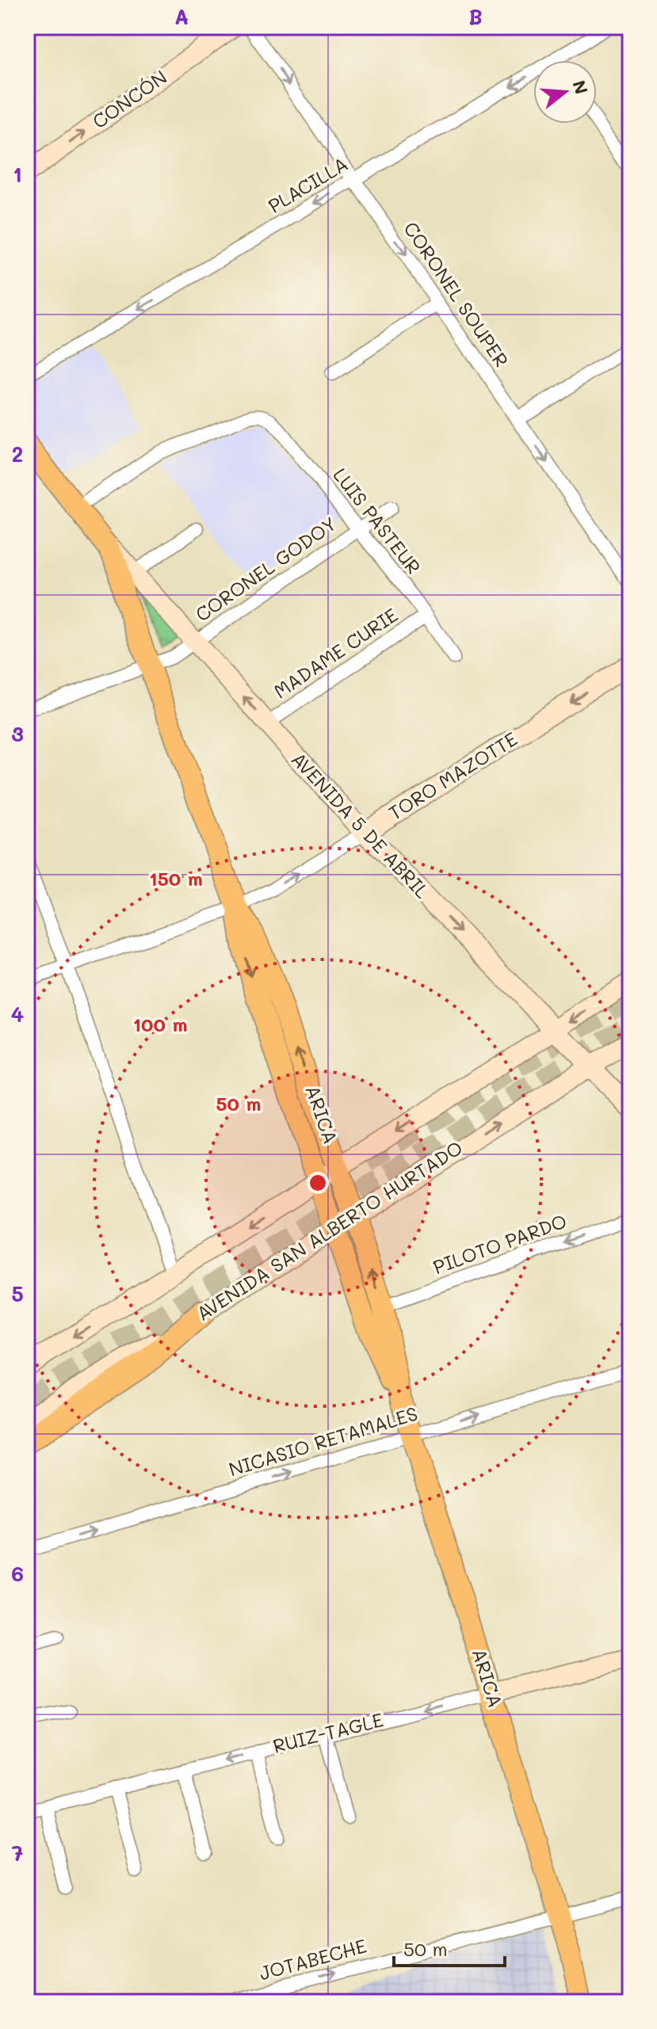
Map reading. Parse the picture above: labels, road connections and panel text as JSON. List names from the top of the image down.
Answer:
{
  "streets": {
    "main road": ["AVENIDA 5 DE ABRIL", "ARICA"],
    "street": [
      "CONCÓN",
      "PLACILLA",
      "CORONEL SOUPER",
      "LUIS PASTEUR",
      "CORONEL GODOY",
      "MADAME CURIE",
      "TORO MAZOTTE",
      "AVENIDA SAN ALBERTO HURTADO",
      "PILOTO PARDO",
      "NICASIO RETAMALES",
      "RUIZ-TAGLE",
      "JOTABECHE"
    ]
  },
  "crossings": [
    ["PLACILLA", "CORONEL SOUPER"],
    ["LUIS PASTEUR", "CORONEL GODOY"],
    ["LUIS PASTEUR", "MADAME CURIE"],
    ["LUIS PASTEUR", "AVENIDA 5 DE ABRIL"],
    ["CORONEL GODOY", "AVENIDA 5 DE ABRIL"],
    ["CORONEL GODOY", "ARICA"],
    ["MADAME CURIE", "AVENIDA 5 DE ABRIL"],
    ["TORO MAZOTTE", "AVENIDA 5 DE ABRIL"],
    ["TORO MAZOTTE", "ARICA"],
    ["AVENIDA 5 DE ABRIL", "ARICA"],
    ["AVENIDA 5 DE ABRIL", "AVENIDA SAN ALBERTO HURTADO"],
    ["ARICA", "AVENIDA SAN ALBERTO HURTADO"],
    ["ARICA", "PILOTO PARDO"],
    ["ARICA", "NICASIO RETAMALES"],
    ["ARICA", "RUIZ-TAGLE"],
    ["ARICA", "JOTABECHE"]
  ],
  "one_way": [
    "CONCÓN",
    "PLACILLA",
    "CORONEL SOUPER",
    "PILOTO PARDO",
    "NICASIO RETAMALES",
    "RUIZ-TAGLE",
    "JOTABECHE"
  ],
  "scale_bar": "50 m",
  "north": "right",
  "grid": {
    "columns": ["A", "B"],
    "rows": [
      "1",
      "2",
      "3",
      "4",
      "5",
      "6",
      "7"
    ]
  },
  "rings": ["150 m", "100 m", "50 m"]
}
